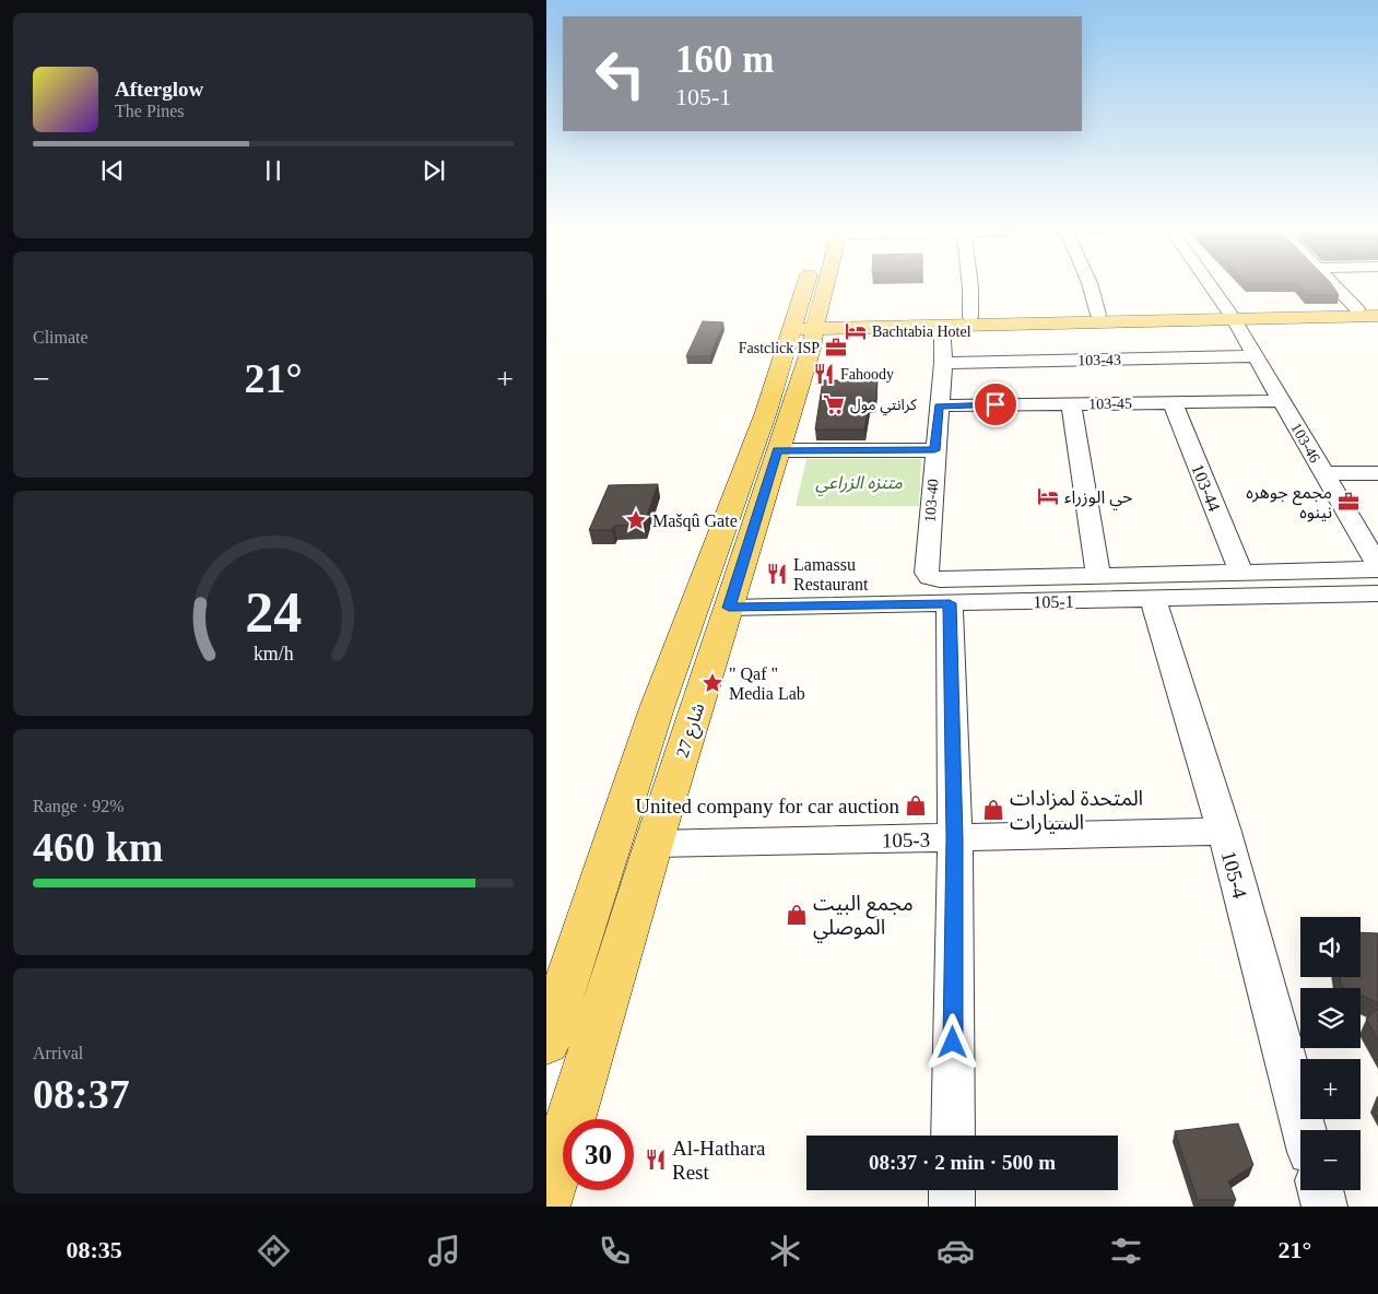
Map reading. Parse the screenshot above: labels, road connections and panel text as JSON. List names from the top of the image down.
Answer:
{
  "streets": {
    "main road": ["شارع 27"],
    "street": [
      "103-43",
      "103-45",
      "103-46",
      "103-44",
      "103-40",
      "105-1",
      "105-3",
      "105-4"
    ]
  },
  "crossings": [
    ["103-43", "103-46"],
    ["103-43", "103-40"],
    ["103-45", "103-46"],
    ["103-45", "103-44"],
    ["103-45", "103-40"],
    ["103-40", "105-1"],
    ["103-40", "105-3"],
    ["105-1", "شارع 27"],
    ["105-1", "105-4"],
    ["شارع 27", "105-3"],
    ["105-3", "105-4"]
  ],
  "parks": ["متنزه الزراعي"],
  "places": {
    "hotel": ["Bachtabia Hotel", "حي الوزراء"],
    "office": ["Fastclick ISP", "مجمع جوهره نينوه"],
    "restaurant": ["Fahoody", "Lamassu Restaurant", "Al-Hathara Rest"],
    "supermarket": ["كرانتي مول"],
    "place": ["Mašqû Gate", "\" Qaf \" Media Lab"],
    "shop": ["United company for car auction", "المتحدة لمزادات السيارات", "مجمع البيت الموصلي"]
  },
  "page": {
    "turn": ["160 m", "105-1"],
    "song": ["Afterglow", "The Pines"],
    "tile": [
      "Climate",
      ["Range · 92%", "460 km"],
      ["Arrival", "08:37"]
    ],
    "heat": ["−", "21°", "+"],
    "map_buttons": ["+", "−"],
    "limit": "30",
    "trip": "08:37 · 2 min · 500 m",
    "tabs": ["08:35", "21°"],
    "gauge": ["24", "km/h"]
  }
}
